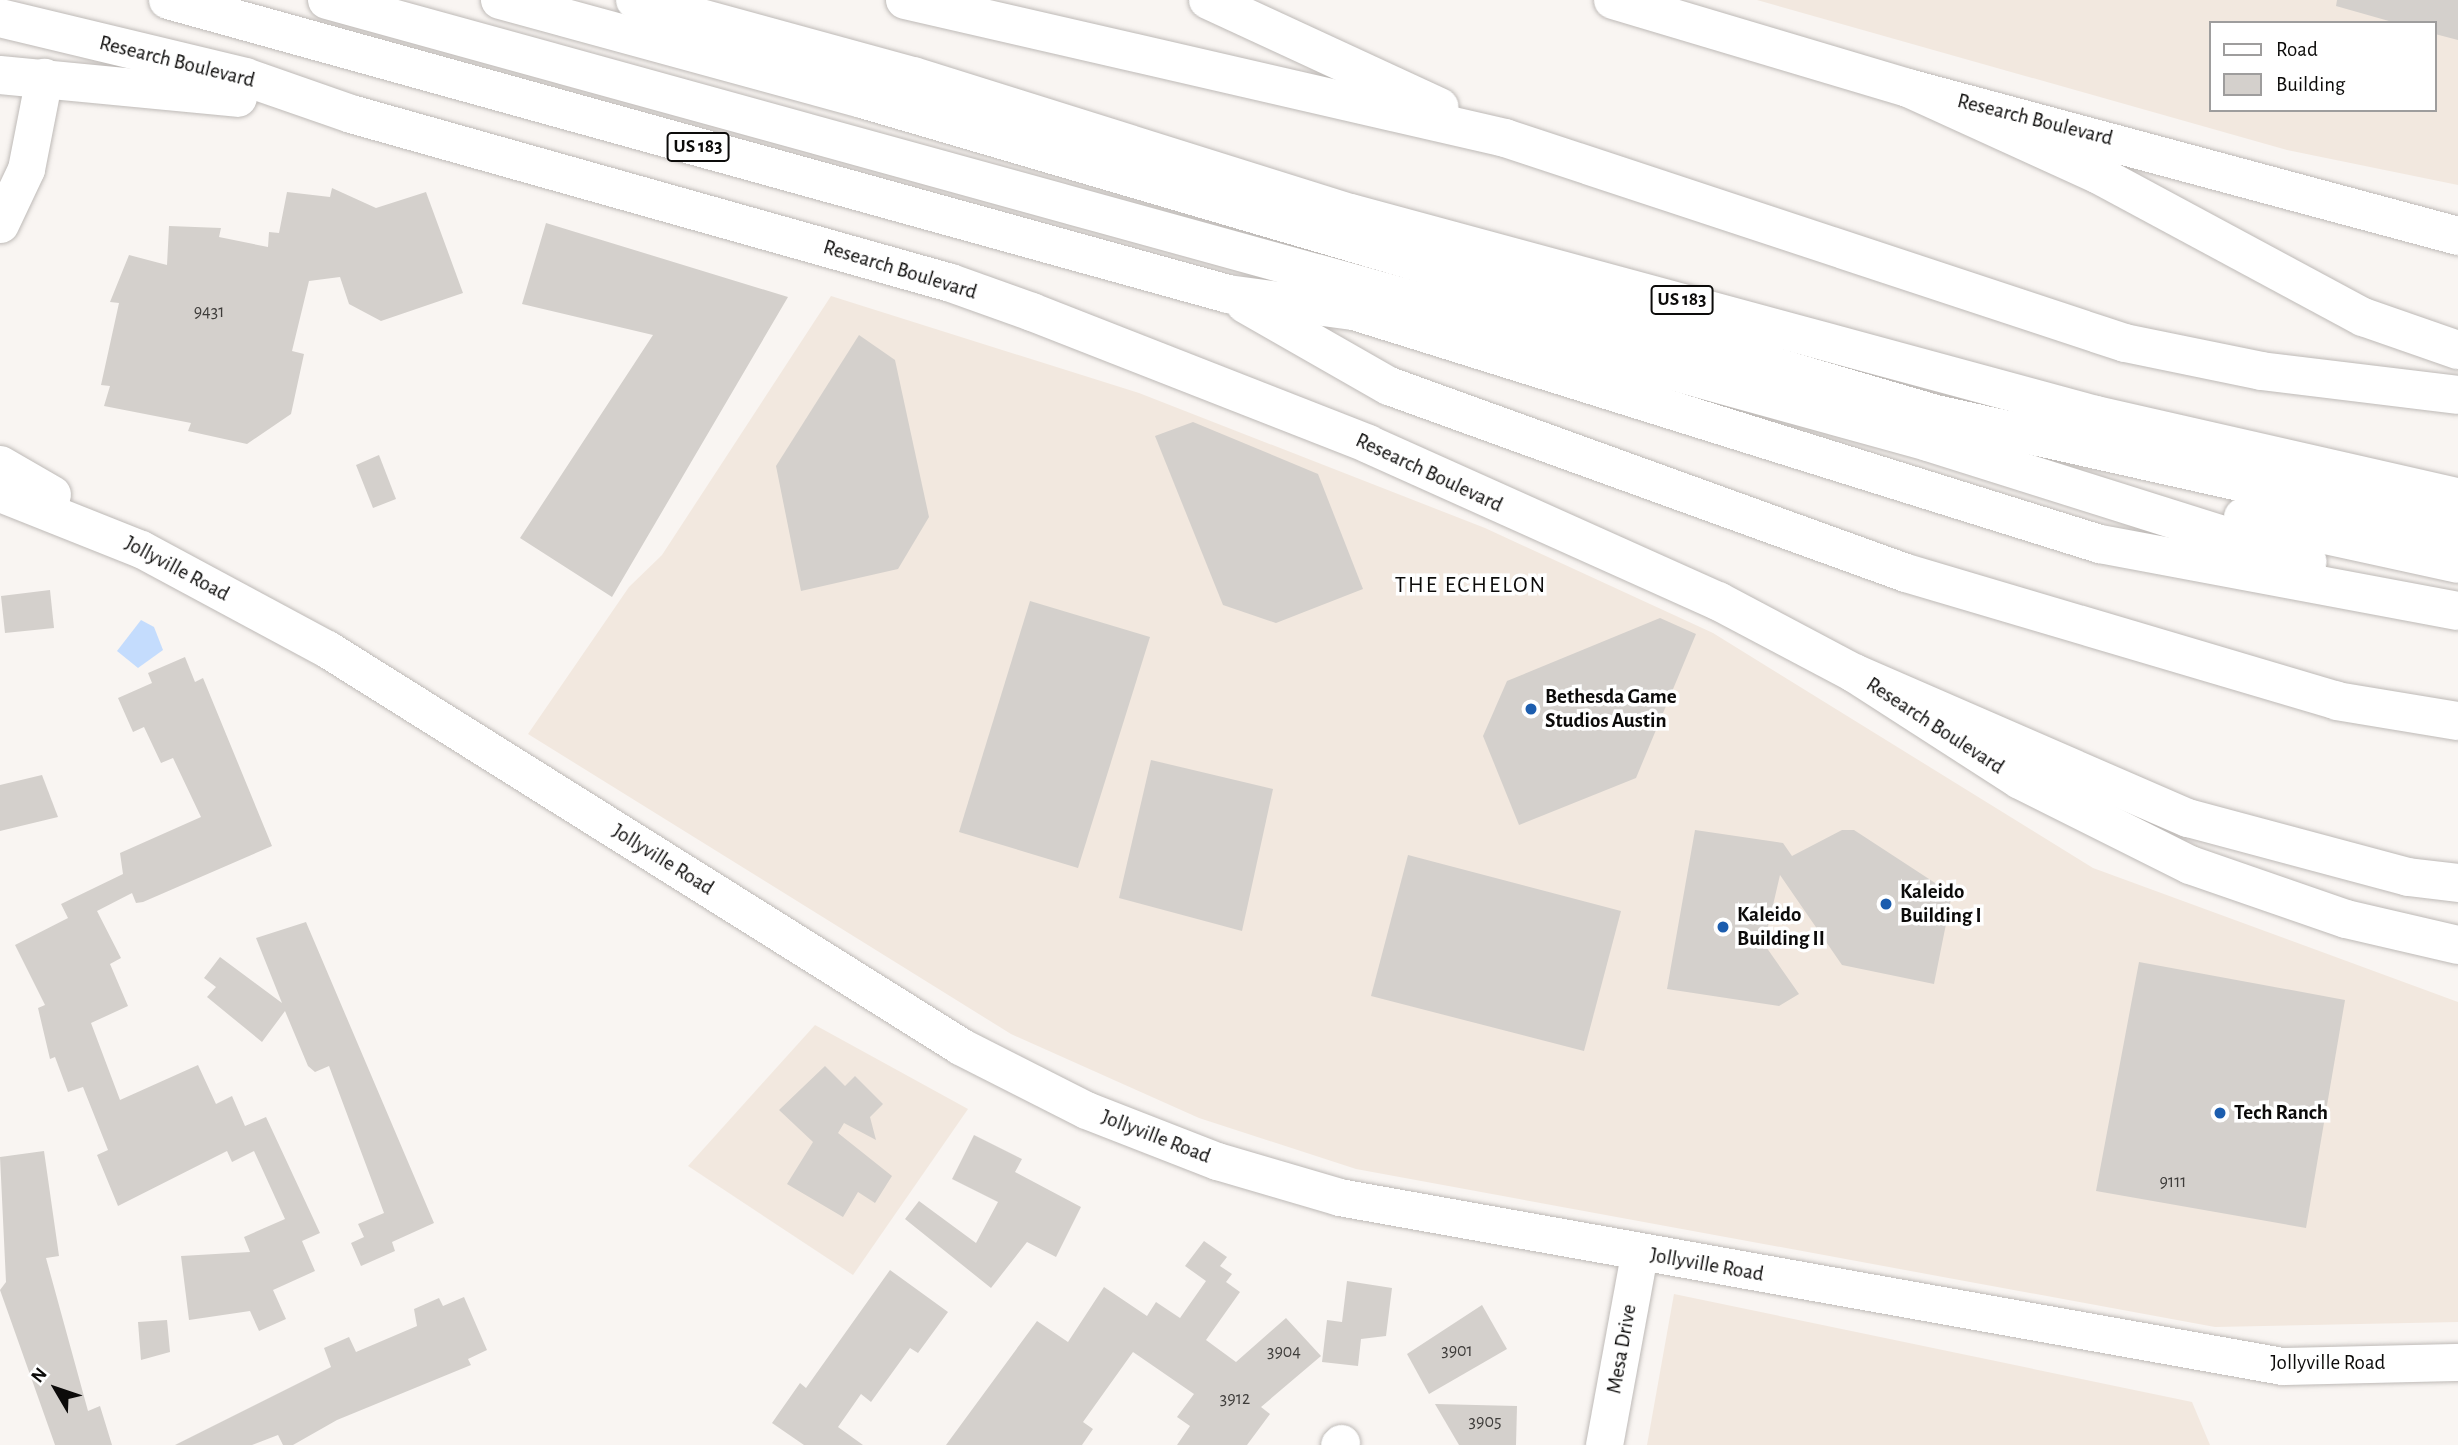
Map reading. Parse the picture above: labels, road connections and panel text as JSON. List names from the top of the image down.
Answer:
{
  "streets": {
    "main road": ["Research Boulevard", "US 183"],
    "street": ["Jollyville Road", "Mesa Drive"]
  },
  "crossings": [
    ["Jollyville Road", "Mesa Drive"]
  ],
  "districts": ["THE ECHELON"],
  "places": [
    "Bethesda Game Studios Austin",
    "Kaleido Building I",
    "Kaleido Building II",
    "Tech Ranch"
  ],
  "house_numbers": [
    "9431",
    "9111",
    "3901",
    "3904",
    "3912",
    "3905"
  ],
  "legend": ["Road", "Building"],
  "north": "top left"
}
